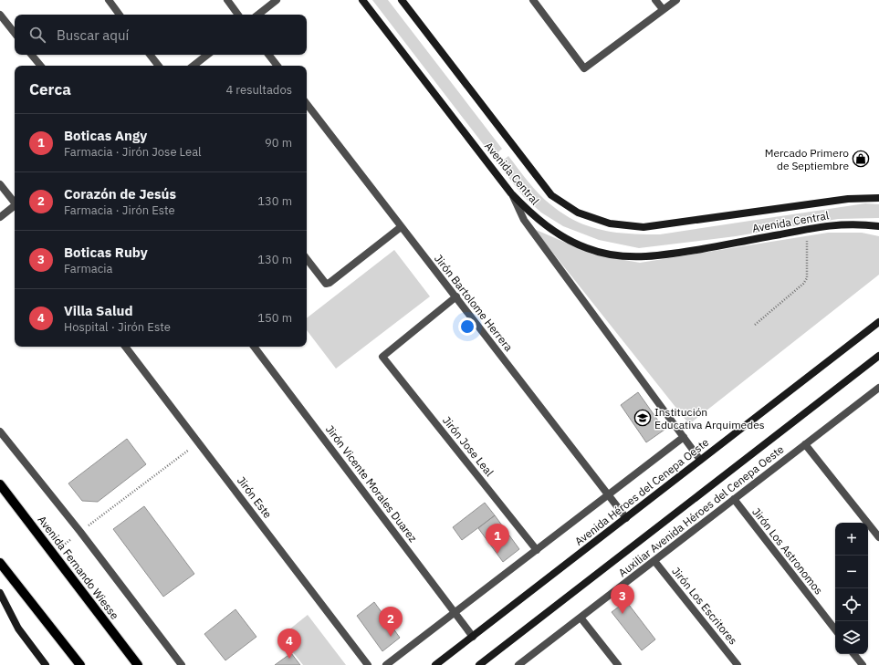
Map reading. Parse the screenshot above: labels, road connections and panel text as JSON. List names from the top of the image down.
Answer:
{
  "streets": {
    "main road": ["Avenida Central", "Avenida Héroes del Cenepa Oeste", "Avenida Fernando Wiesse"],
    "street": [
      "Jirón Bartolome Herrera",
      "Jirón Jose Leal",
      "Jirón Vicente Morales Duarez",
      "Jirón Este",
      "Auxiliar Avenida Héroes del Cenepa Oeste",
      "Jirón Los Astronomos",
      "Jirón Los Escritores"
    ]
  },
  "crossings": [
    ["Jirón Bartolome Herrera", "Jirón Jose Leal"],
    ["Jirón Bartolome Herrera", "Avenida Héroes del Cenepa Oeste"],
    ["Jirón Vicente Morales Duarez", "Avenida Héroes del Cenepa Oeste"],
    ["Auxiliar Avenida Héroes del Cenepa Oeste", "Jirón Los Astronomos"],
    ["Auxiliar Avenida Héroes del Cenepa Oeste", "Jirón Los Escritores"]
  ],
  "places": {
    "shop": ["Mercado Primero de Septiembre"],
    "school or university": ["Institución Educativa Arquimedes"]
  },
  "page": {
    "search": "Buscar aquí",
    "heading": ["Cerca", "4 resultados"],
    "list": [
      {
        "mark": "1",
        "name": "Boticas Angy",
        "note": "Farmacia · Jirón Jose Leal",
        "value": "90 m"
      },
      {
        "mark": "2",
        "name": "Corazón de Jesús",
        "note": "Farmacia · Jirón Este",
        "value": "130 m"
      },
      {
        "mark": "3",
        "name": "Boticas Ruby",
        "note": "Farmacia",
        "value": "130 m"
      },
      {
        "mark": "4",
        "name": "Villa Salud",
        "note": "Hospital · Jirón Este",
        "value": "150 m"
      }
    ],
    "map_buttons": ["+", "−"],
    "pins": [
      "1",
      "3",
      "2",
      "4"
    ]
  }
}
